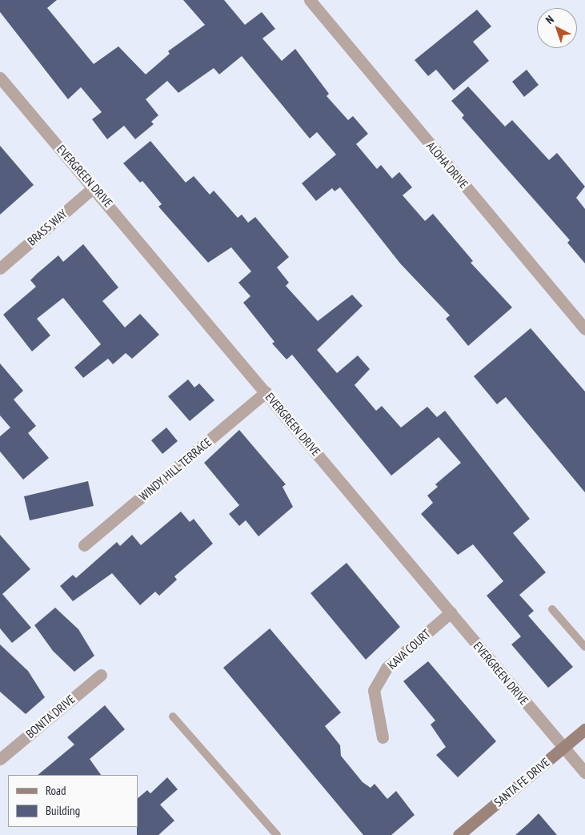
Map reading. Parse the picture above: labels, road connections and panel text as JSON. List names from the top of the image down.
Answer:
{
  "streets": {
    "main road": ["SANTA FE DRIVE"],
    "street": [
      "ALOHA DRIVE",
      "EVERGREEN DRIVE",
      "BRASS WAY",
      "WINDY HILL TERRACE",
      "KAVA COURT",
      "BONITA DRIVE"
    ]
  },
  "crossings": [
    ["EVERGREEN DRIVE", "BRASS WAY"],
    ["EVERGREEN DRIVE", "WINDY HILL TERRACE"],
    ["EVERGREEN DRIVE", "KAVA COURT"],
    ["EVERGREEN DRIVE", "SANTA FE DRIVE"]
  ],
  "legend": ["Road", "Building"],
  "north": "top left"
}
